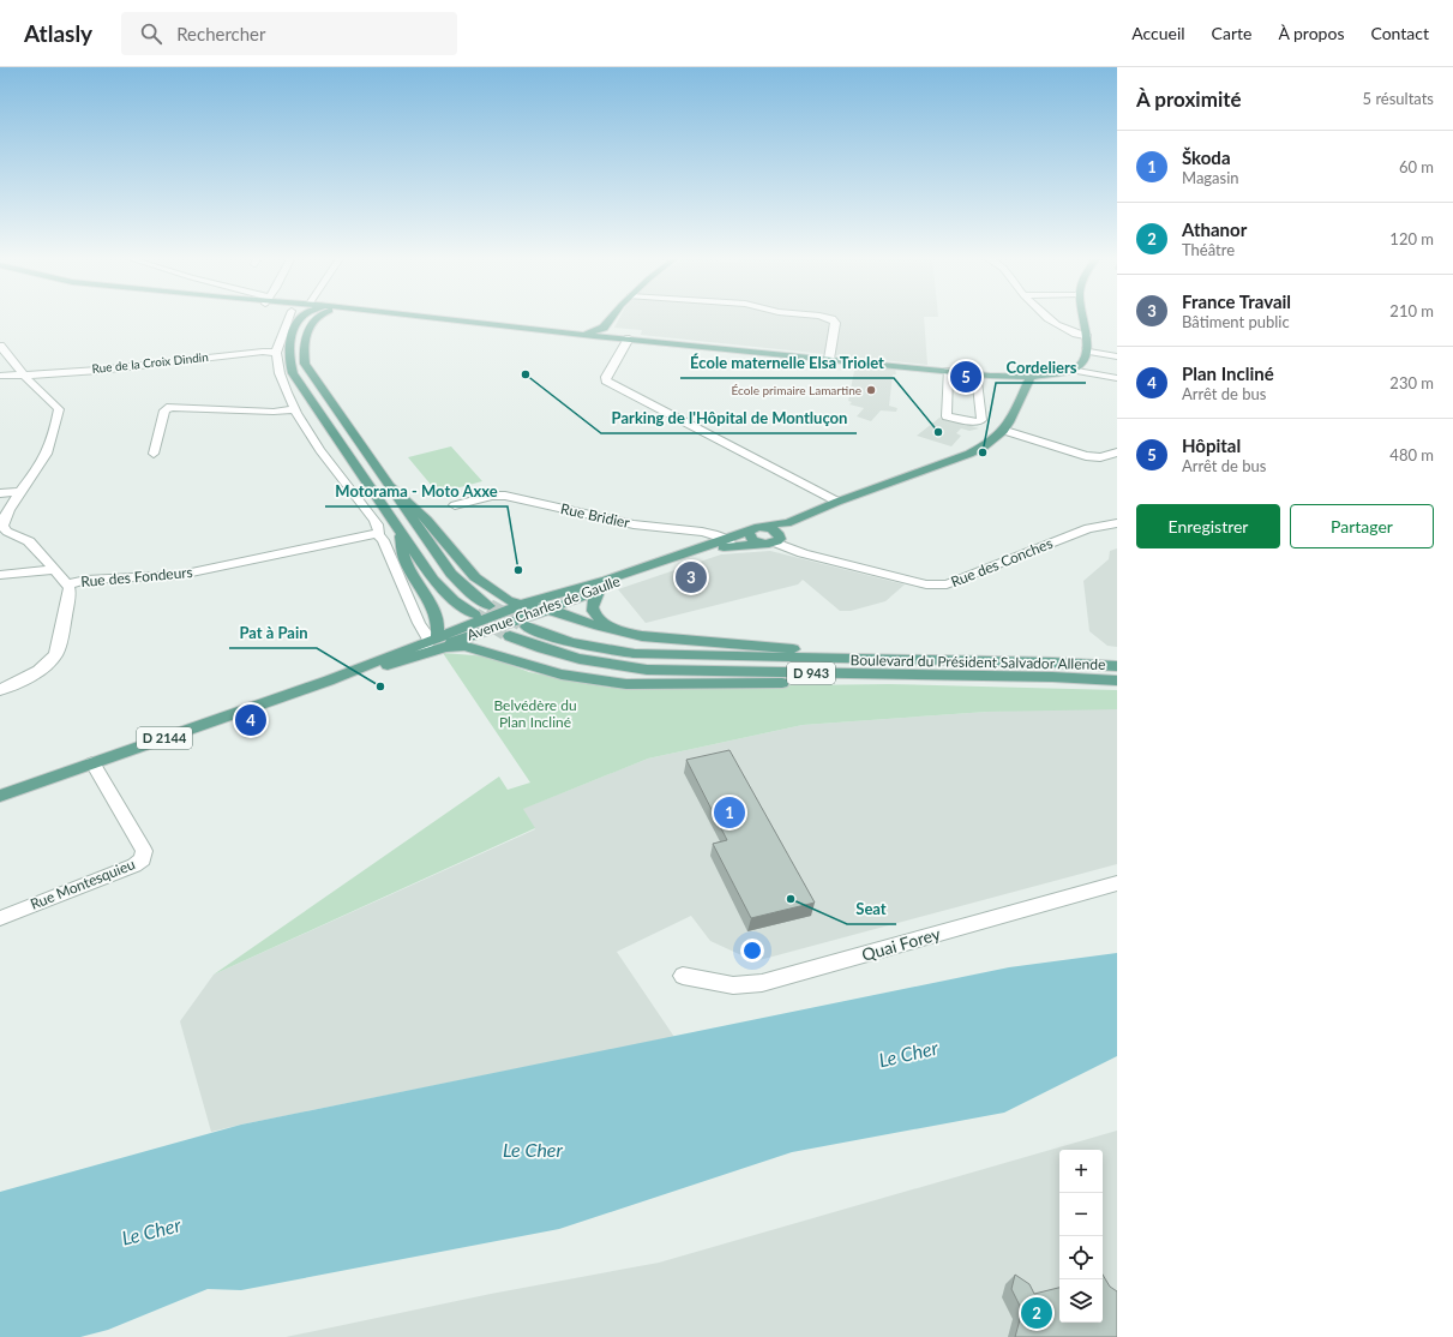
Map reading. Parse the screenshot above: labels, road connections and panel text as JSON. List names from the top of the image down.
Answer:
{
  "streets": {
    "main road": [
      "Avenue Charles de Gaulle",
      "Boulevard du Président Salvador Allende",
      "D 943",
      "D 2144"
    ],
    "street": [
      "Rue de la Croix Dindin",
      "Rue Bridier",
      "Rue des Conches",
      "Rue des Fondeurs",
      "Rue Montesquieu",
      "Quai Forey"
    ]
  },
  "crossings": [
    ["Rue Bridier", "Avenue Charles de Gaulle"],
    ["Rue des Conches", "Avenue Charles de Gaulle"],
    ["Avenue Charles de Gaulle", "Rue Montesquieu"]
  ],
  "water": ["Le Cher"],
  "parks": ["Belvédère du Plan Incliné"],
  "places": [
    "Parking de l'Hôpital de Montluçon",
    "École primaire Lamartine",
    "École maternelle Elsa Triolet",
    "Cordeliers",
    "Motorama - Moto Axxe",
    "Pat à Pain",
    "Seat"
  ],
  "page": {
    "header": "Atlasly",
    "search": "Rechercher",
    "nav": [
      "Accueil",
      "Carte",
      "À propos",
      "Contact"
    ],
    "heading": ["À proximité", "5 résultats"],
    "list": [
      {
        "mark": "1",
        "name": "Škoda",
        "note": "Magasin",
        "value": "60 m"
      },
      {
        "mark": "2",
        "name": "Athanor",
        "note": "Théâtre",
        "value": "120 m"
      },
      {
        "mark": "3",
        "name": "France Travail",
        "note": "Bâtiment public",
        "value": "210 m"
      },
      {
        "mark": "4",
        "name": "Plan Incliné",
        "note": "Arrêt de bus",
        "value": "230 m"
      },
      {
        "mark": "5",
        "name": "Hôpital",
        "note": "Arrêt de bus",
        "value": "480 m"
      }
    ],
    "pins": [
      "5",
      "3",
      "4",
      "1",
      "2"
    ],
    "buttons": ["Enregistrer", "Partager"],
    "map_buttons": ["+", "−"]
  }
}
